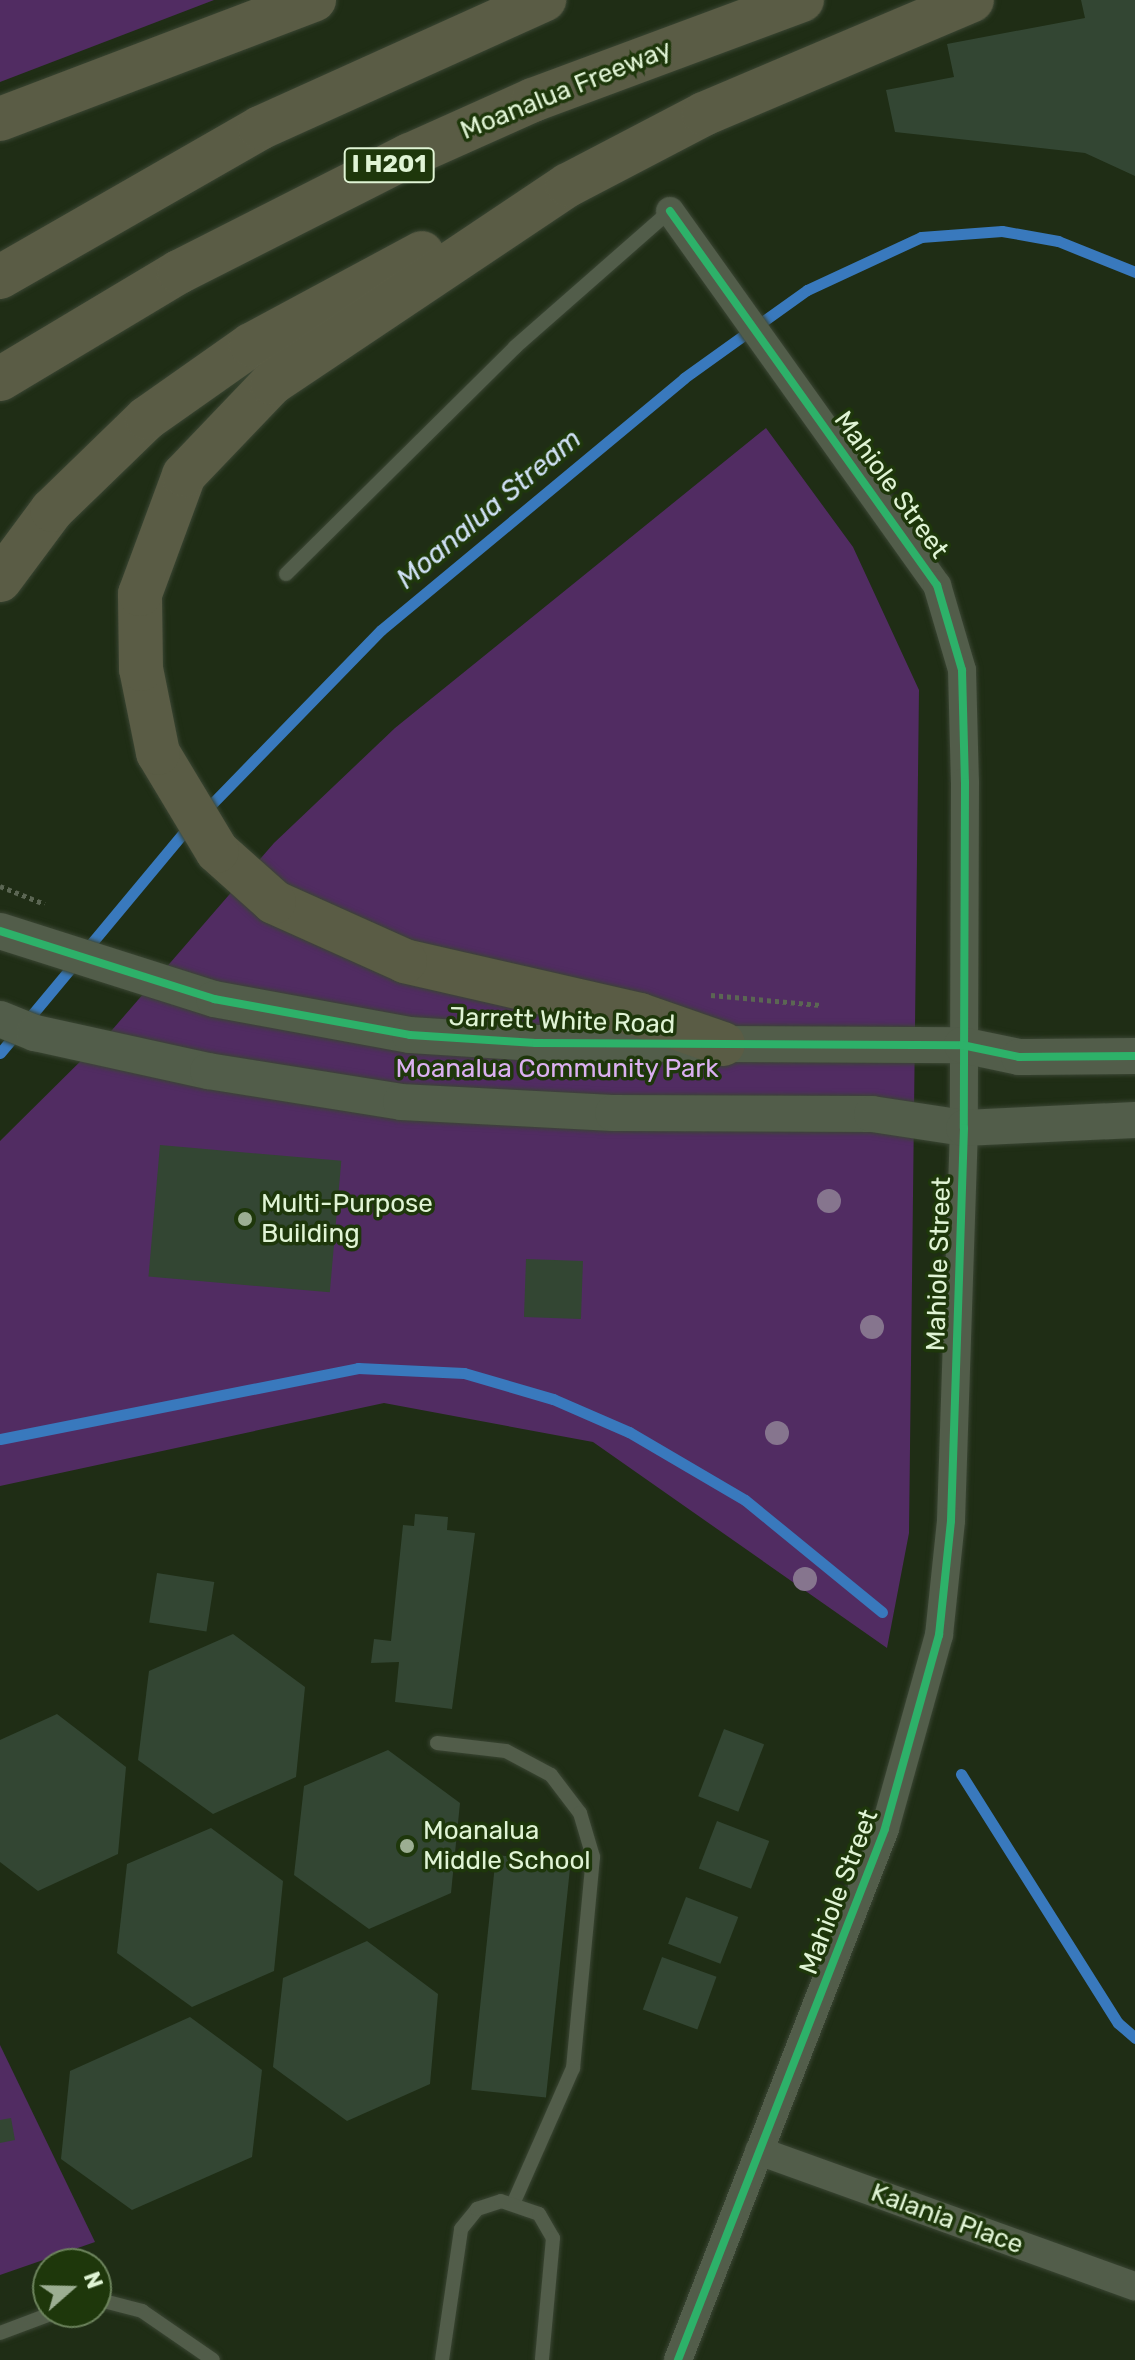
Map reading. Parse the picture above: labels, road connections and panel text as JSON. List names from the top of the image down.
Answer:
{
  "streets": {
    "highway": ["Moanalua Freeway", "I H201"],
    "street": ["Mahiole Street", "Jarrett White Road", "Kalania Place"]
  },
  "crossings": [
    ["Mahiole Street", "Jarrett White Road"],
    ["Mahiole Street", "Kalania Place"]
  ],
  "water": ["Moanalua Stream"],
  "parks": ["Moanalua Community Park"],
  "places": ["Multi-Purpose Building", "Moanalua Middle School"],
  "north": "right"
}
